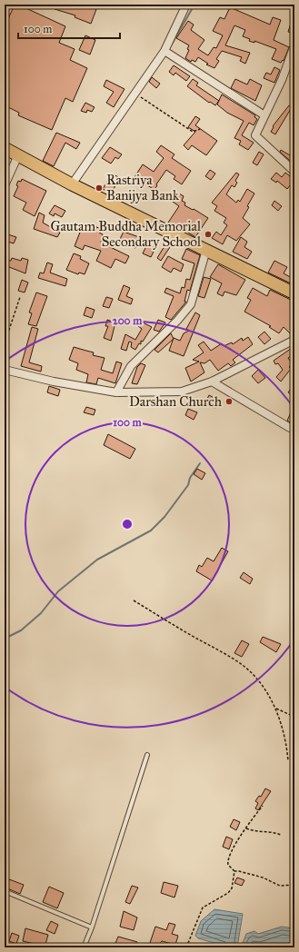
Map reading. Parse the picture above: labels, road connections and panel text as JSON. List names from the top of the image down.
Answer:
{
  "places": ["Rastriya Banijya Bank", "Gautam Buddha Memorial Secondary School", "Darshan Church"],
  "scale_bar": "100 m",
  "rings": ["200 m", "100 m"]
}
